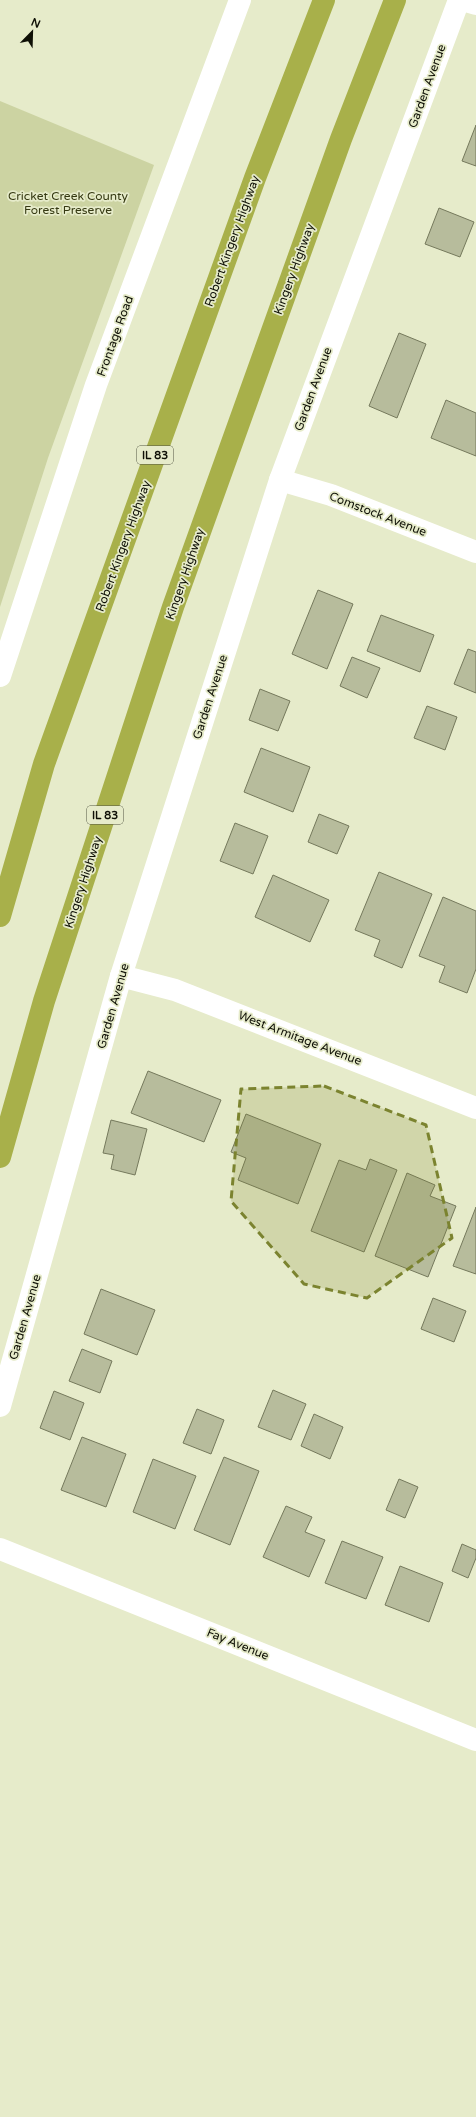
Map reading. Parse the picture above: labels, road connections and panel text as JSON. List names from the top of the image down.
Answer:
{
  "streets": {
    "highway": ["Robert Kingery Highway", "Kingery Highway", "IL 83"],
    "street": [
      "Garden Avenue",
      "Frontage Road",
      "Comstock Avenue",
      "West Armitage Avenue",
      "Fay Avenue"
    ]
  },
  "crossings": [
    ["Garden Avenue", "Comstock Avenue"],
    ["Garden Avenue", "West Armitage Avenue"]
  ],
  "parks": ["Cricket Creek County Forest Preserve"],
  "north": "top right"
}
